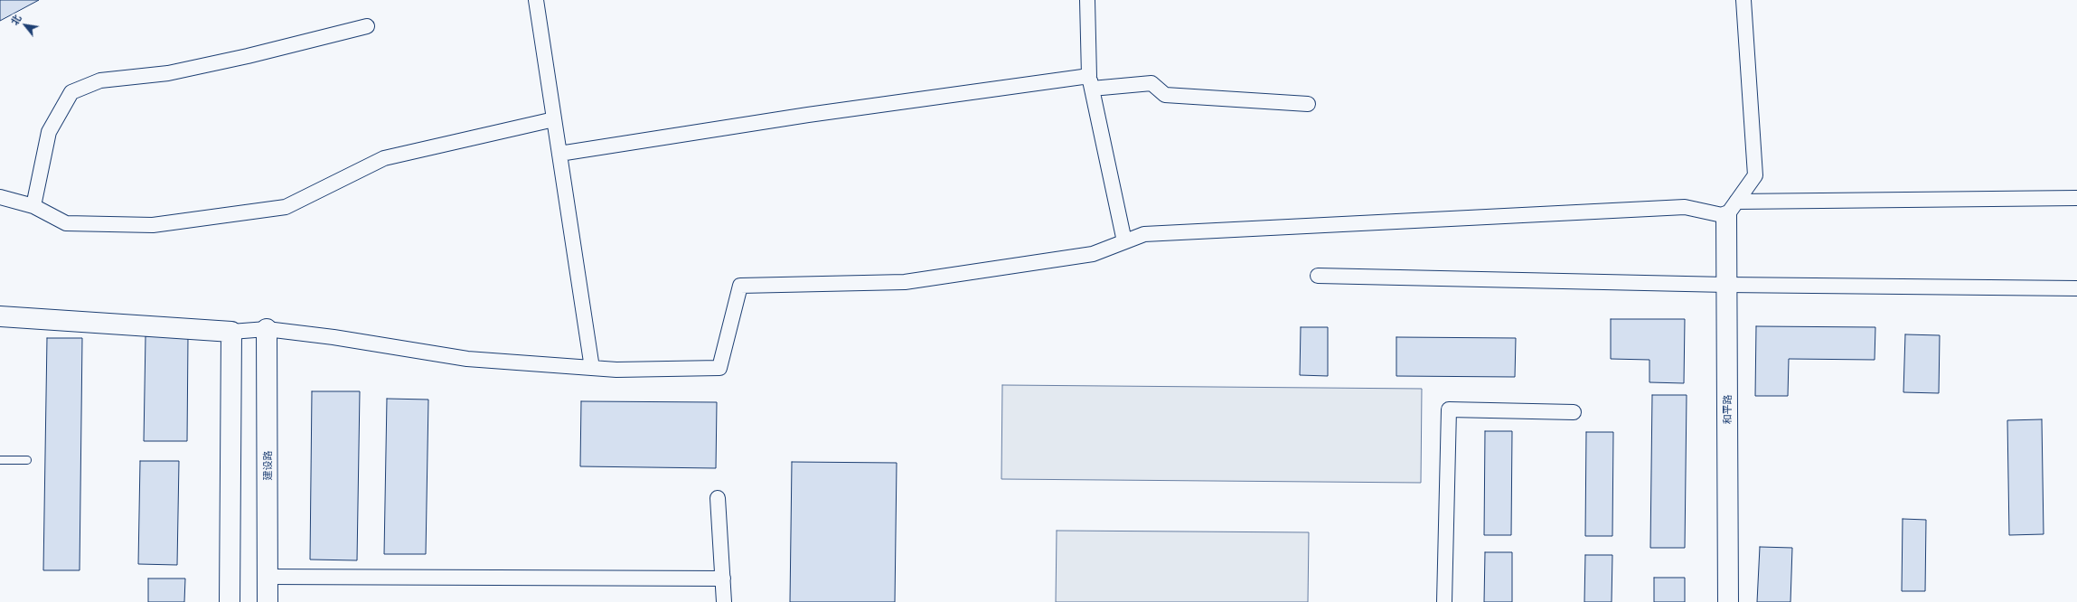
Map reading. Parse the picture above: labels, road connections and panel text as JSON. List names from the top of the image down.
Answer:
{
  "streets": {
    "street": ["和平路", "建设路"]
  },
  "north": "top left"
}
